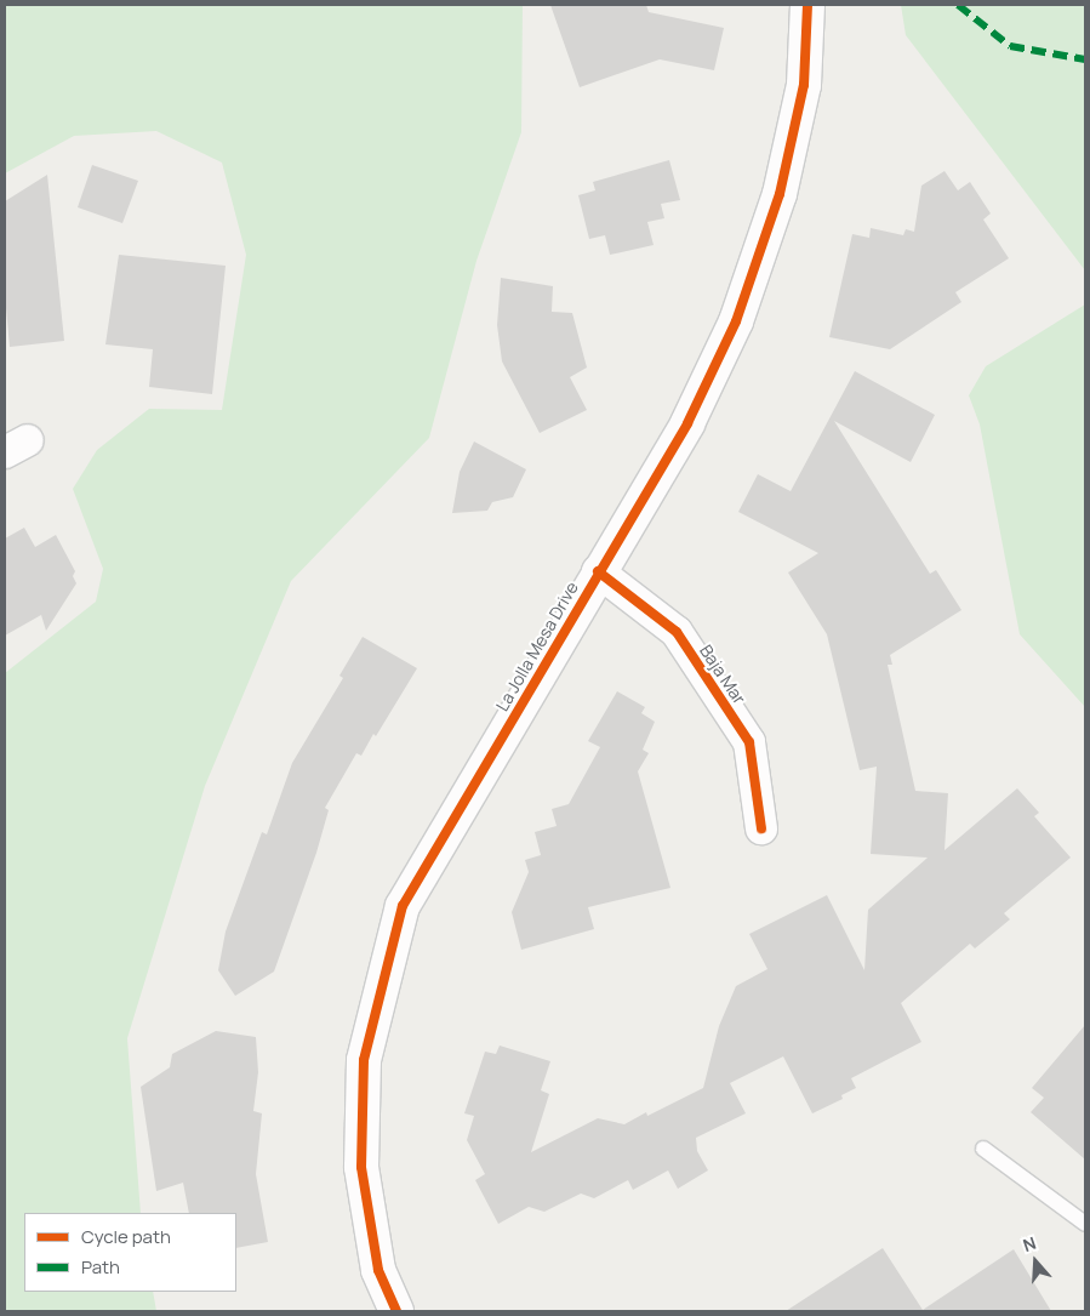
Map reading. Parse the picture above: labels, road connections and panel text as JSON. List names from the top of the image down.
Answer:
{
  "streets": {
    "street": ["La Jolla Mesa Drive", "Baja Mar"]
  },
  "crossings": [
    ["La Jolla Mesa Drive", "Baja Mar"]
  ],
  "legend": ["Cycle path", "Path"],
  "north": "top"
}
